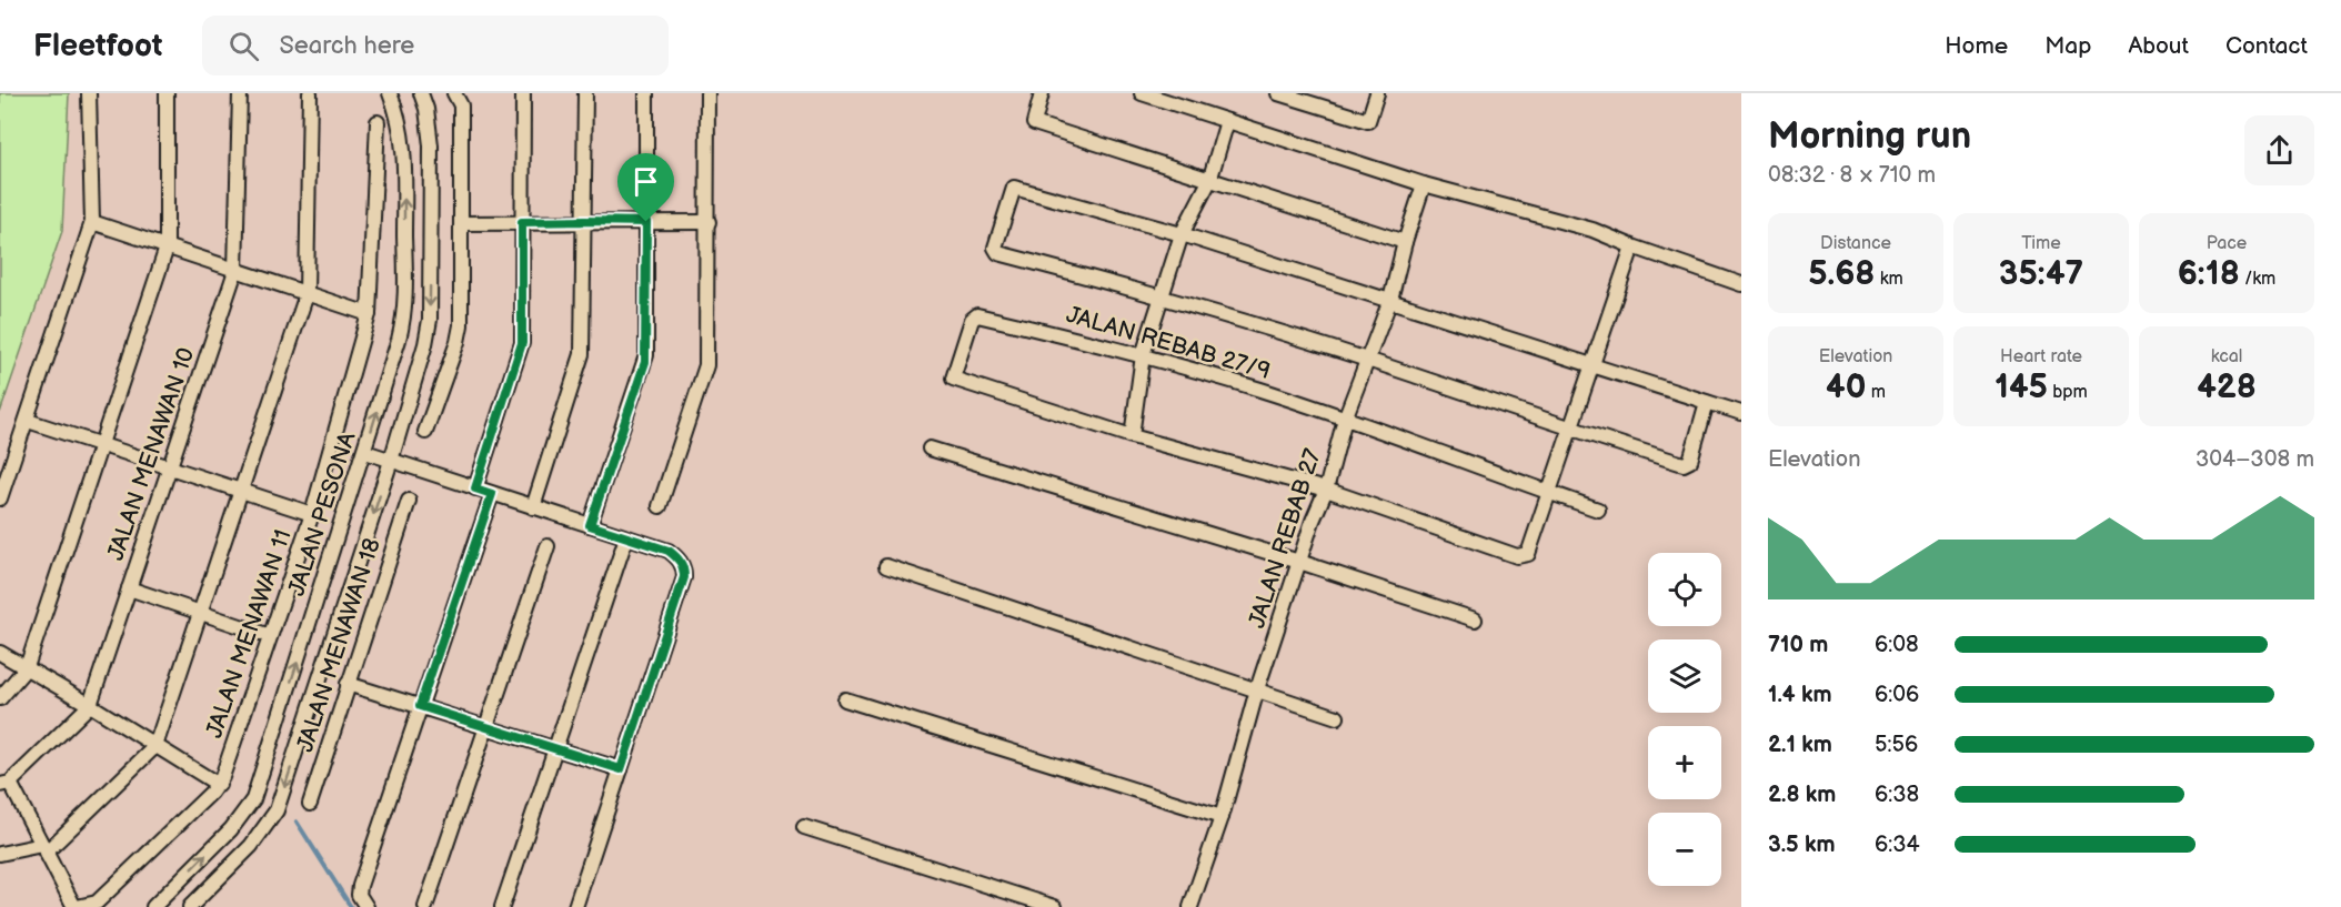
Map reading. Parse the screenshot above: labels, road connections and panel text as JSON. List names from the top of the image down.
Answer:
{
  "streets": {
    "street": [
      "JALAN REBAB 27/9",
      "JALAN MENAWAN 10",
      "JALAN PESONA",
      "JALAN REBAB 27",
      "JALAN MENAWAN 11",
      "JALAN MENAWAN 18"
    ]
  },
  "crossings": [
    ["JALAN REBAB 27/9", "JALAN REBAB 27"]
  ],
  "page": {
    "header": "Fleetfoot",
    "search": "Search here",
    "nav": [
      "Home",
      "Map",
      "About",
      "Contact"
    ],
    "heading": ["Morning run", "08:32 · 8 × 710 m"],
    "stats": [
      ["Distance", "5.68 km"],
      ["Time", "35:47"],
      ["Pace", "6:18 /km"],
      ["Elevation", "40 m"],
      ["Heart rate", "145 bpm"],
      ["kcal", "428"]
    ],
    "chart": ["Elevation", "304–308 m"],
    "map_buttons": ["+", "−"],
    "list": [
      {
        "name": "710 m",
        "note": "6:08"
      },
      {
        "name": "1.4 km",
        "note": "6:06"
      },
      {
        "name": "2.1 km",
        "note": "5:56"
      },
      {
        "name": "2.8 km",
        "note": "6:38"
      },
      {
        "name": "3.5 km",
        "note": "6:34"
      }
    ]
  }
}
